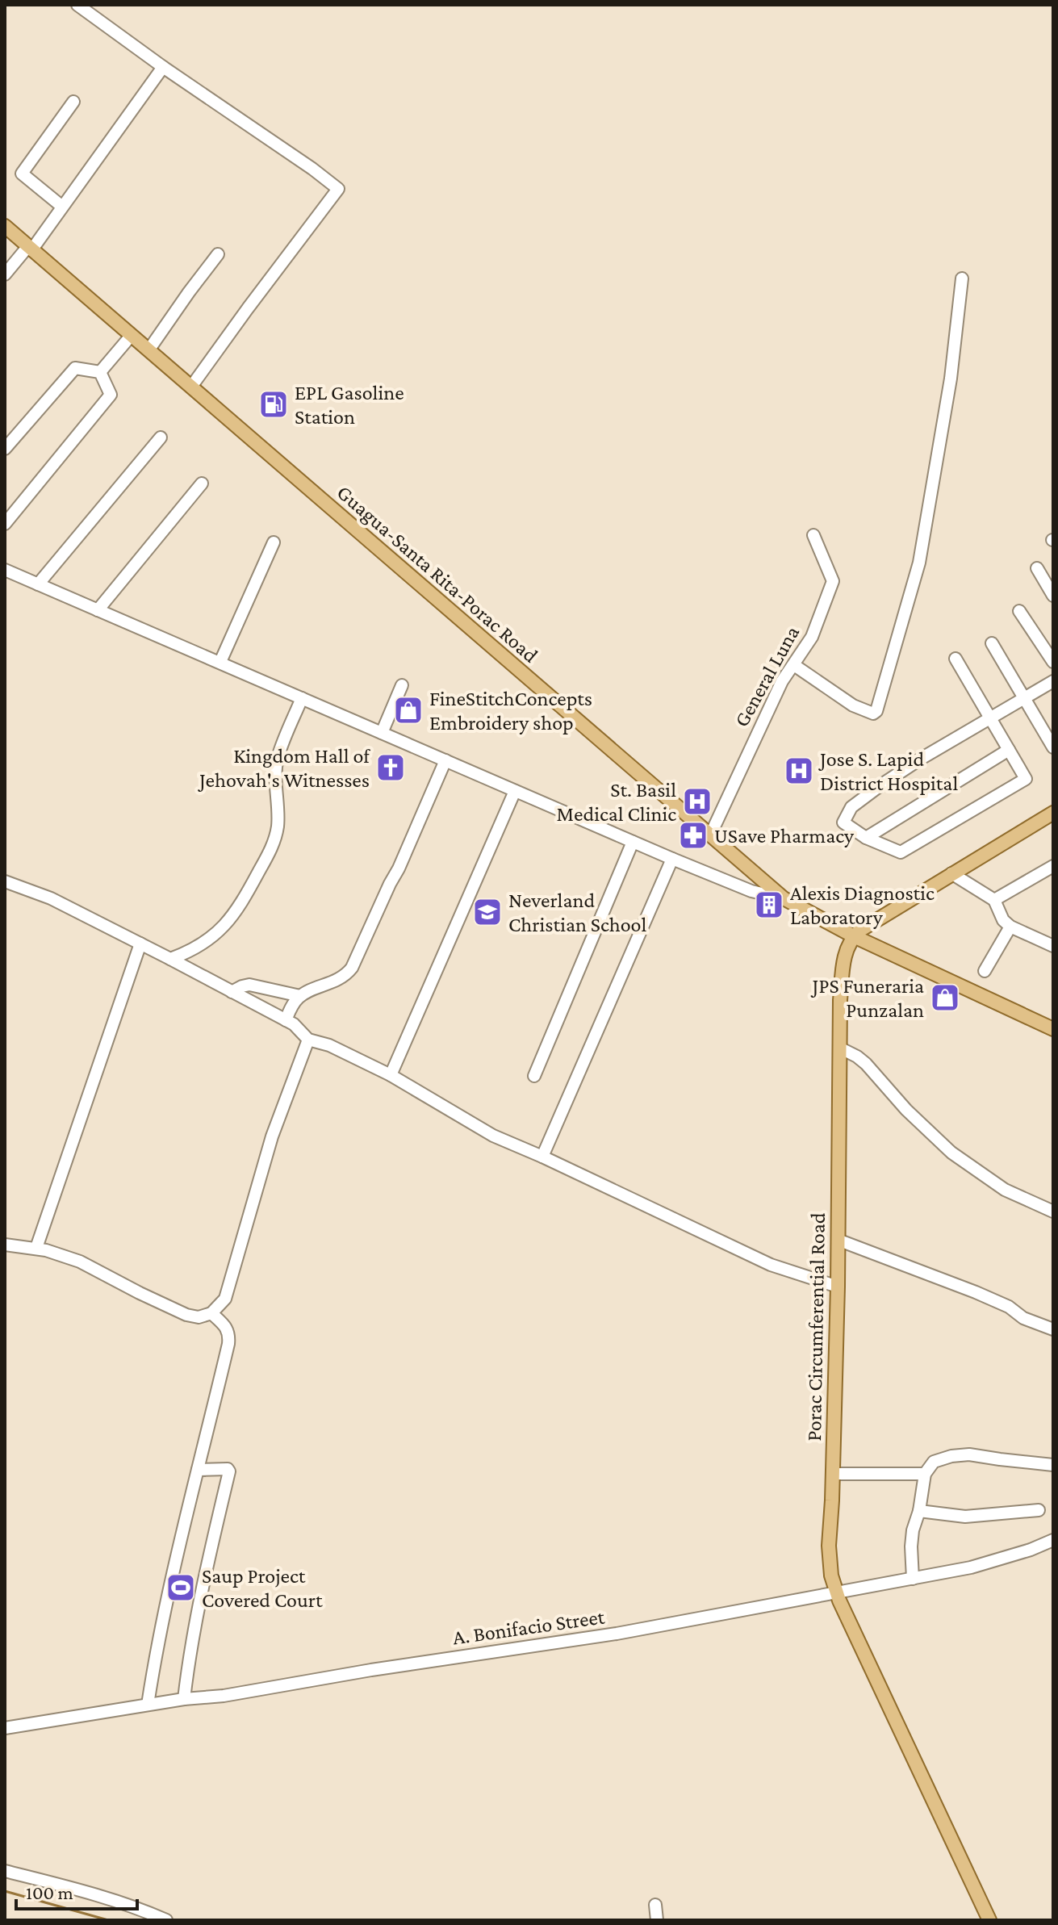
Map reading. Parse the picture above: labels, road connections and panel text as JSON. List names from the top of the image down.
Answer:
{
  "streets": {
    "main road": ["Guagua-Santa Rita-Porac Road", "Porac Circumferential Road"],
    "street": ["General Luna", "A. Bonifacio Street"]
  },
  "crossings": [
    ["Guagua-Santa Rita-Porac Road", "General Luna"],
    ["Guagua-Santa Rita-Porac Road", "Porac Circumferential Road"],
    ["Porac Circumferential Road", "A. Bonifacio Street"]
  ],
  "places": {
    "fuel station": ["EPL Gasoline Station"],
    "shop": ["FineStitchConcepts Embroidery shop", "JPS Funeraria Punzalan"],
    "church": ["Kingdom Hall of Jehovah's Witnesses"],
    "hospital": ["Jose S. Lapid District Hospital", "St. Basil Medical Clinic"],
    "pharmacy": ["USave Pharmacy"],
    "building": ["Alexis Diagnostic Laboratory"],
    "school or university": ["Neverland Christian School"],
    "sports": ["Saup Project Covered Court"]
  },
  "scale_bar": "100 m"
}
